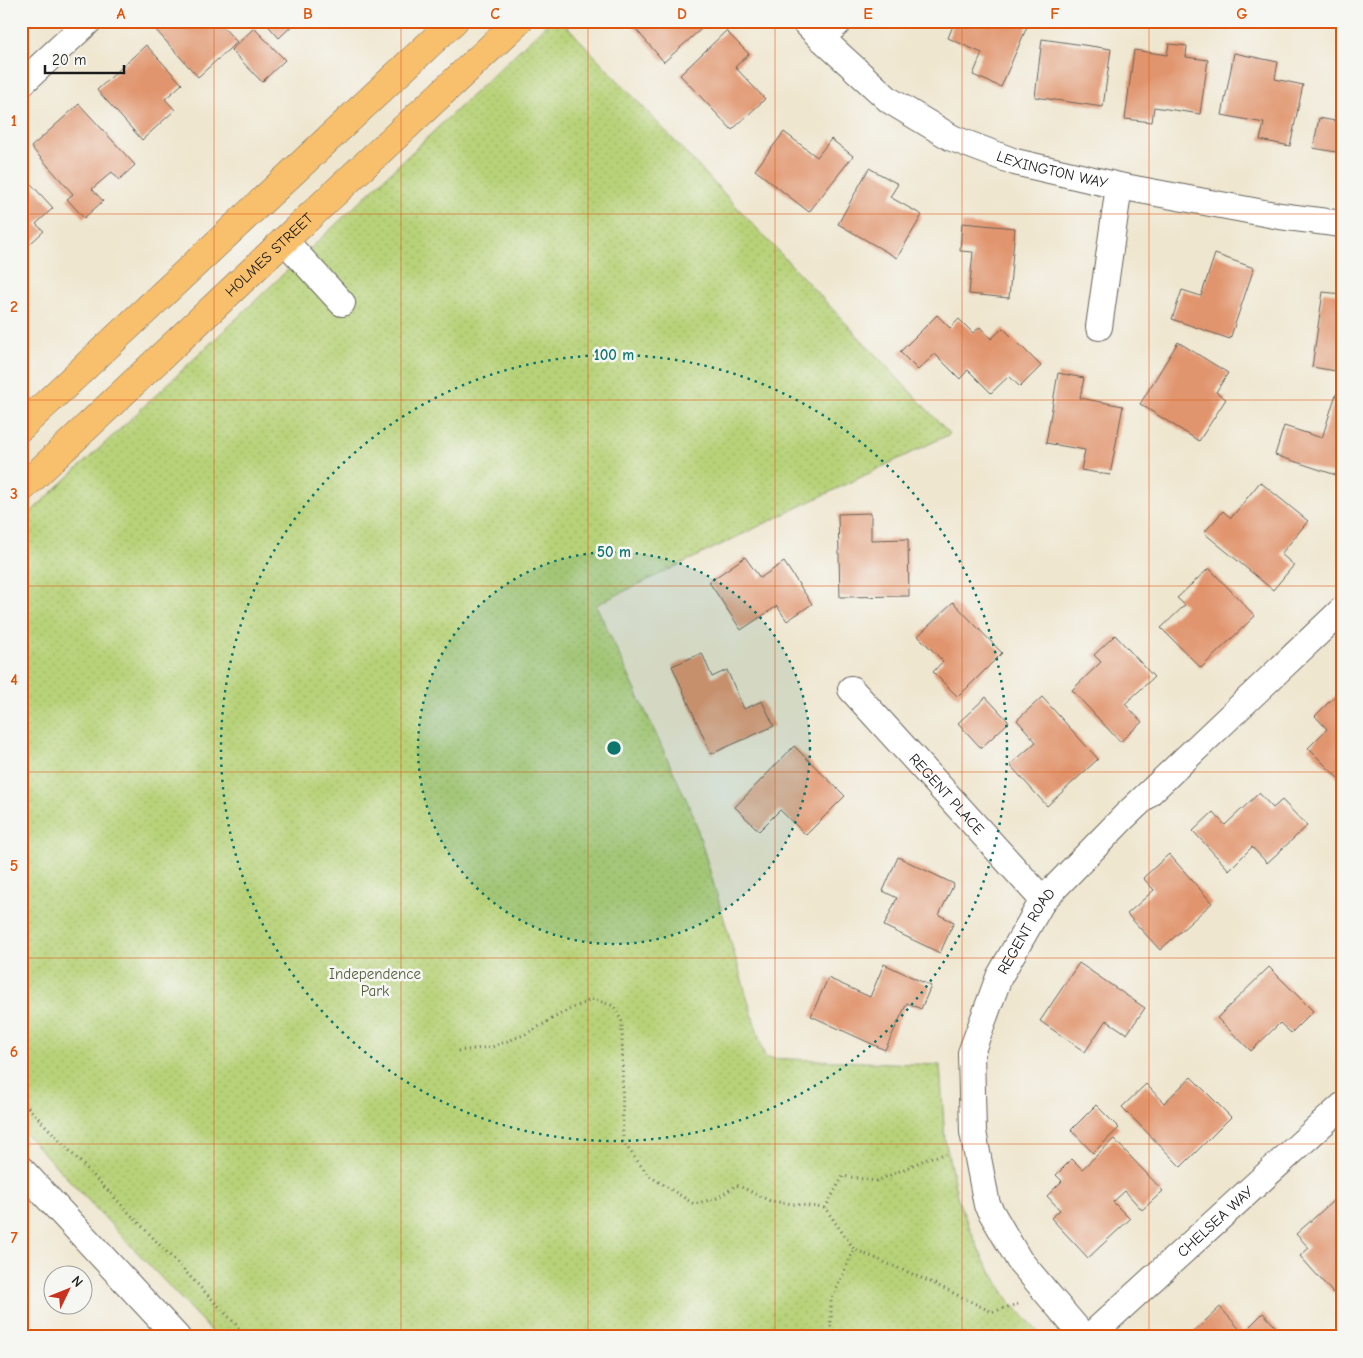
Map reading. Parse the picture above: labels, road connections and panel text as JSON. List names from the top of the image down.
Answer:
{
  "streets": {
    "main road": ["HOLMES STREET"],
    "street": [
      "LEXINGTON WAY",
      "REGENT PLACE",
      "REGENT ROAD",
      "CHELSEA WAY"
    ]
  },
  "crossings": [
    ["REGENT PLACE", "REGENT ROAD"]
  ],
  "parks": ["Independence Park"],
  "scale_bar": "20 m",
  "north": "top right",
  "grid": {
    "columns": [
      "A",
      "B",
      "C",
      "D",
      "E",
      "F",
      "G"
    ],
    "rows": [
      "1",
      "2",
      "3",
      "4",
      "5",
      "6",
      "7"
    ]
  },
  "rings": ["100 m", "50 m"]
}
